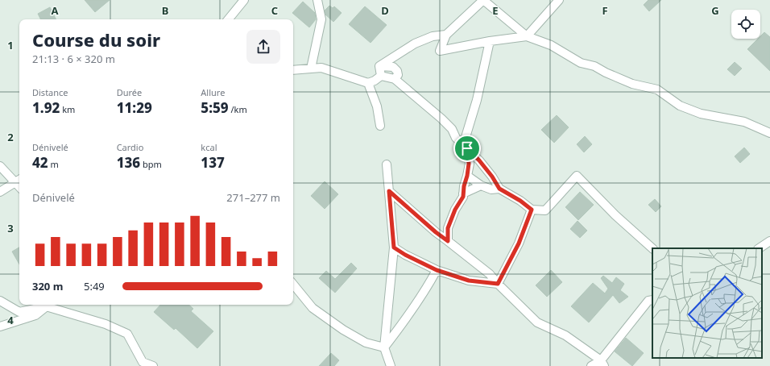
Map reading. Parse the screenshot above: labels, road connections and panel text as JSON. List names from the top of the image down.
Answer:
{
  "page": {
    "heading": ["Course du soir", "21:13 · 6 × 320 m"],
    "stats": [
      ["Distance", "1.92 km"],
      ["Durée", "11:29"],
      ["Allure", "5:59 /km"],
      ["Dénivelé", "42 m"],
      ["Cardio", "136 bpm"],
      ["kcal", "137"]
    ],
    "chart": ["Dénivelé", "271–277 m"],
    "list": [
      {
        "name": "320 m",
        "note": "5:49"
      }
    ]
  },
  "grid": {
    "columns": [
      "A",
      "B",
      "C",
      "D",
      "E",
      "F",
      "G"
    ],
    "rows": [
      "1",
      "2",
      "3",
      "4"
    ]
  }
}
